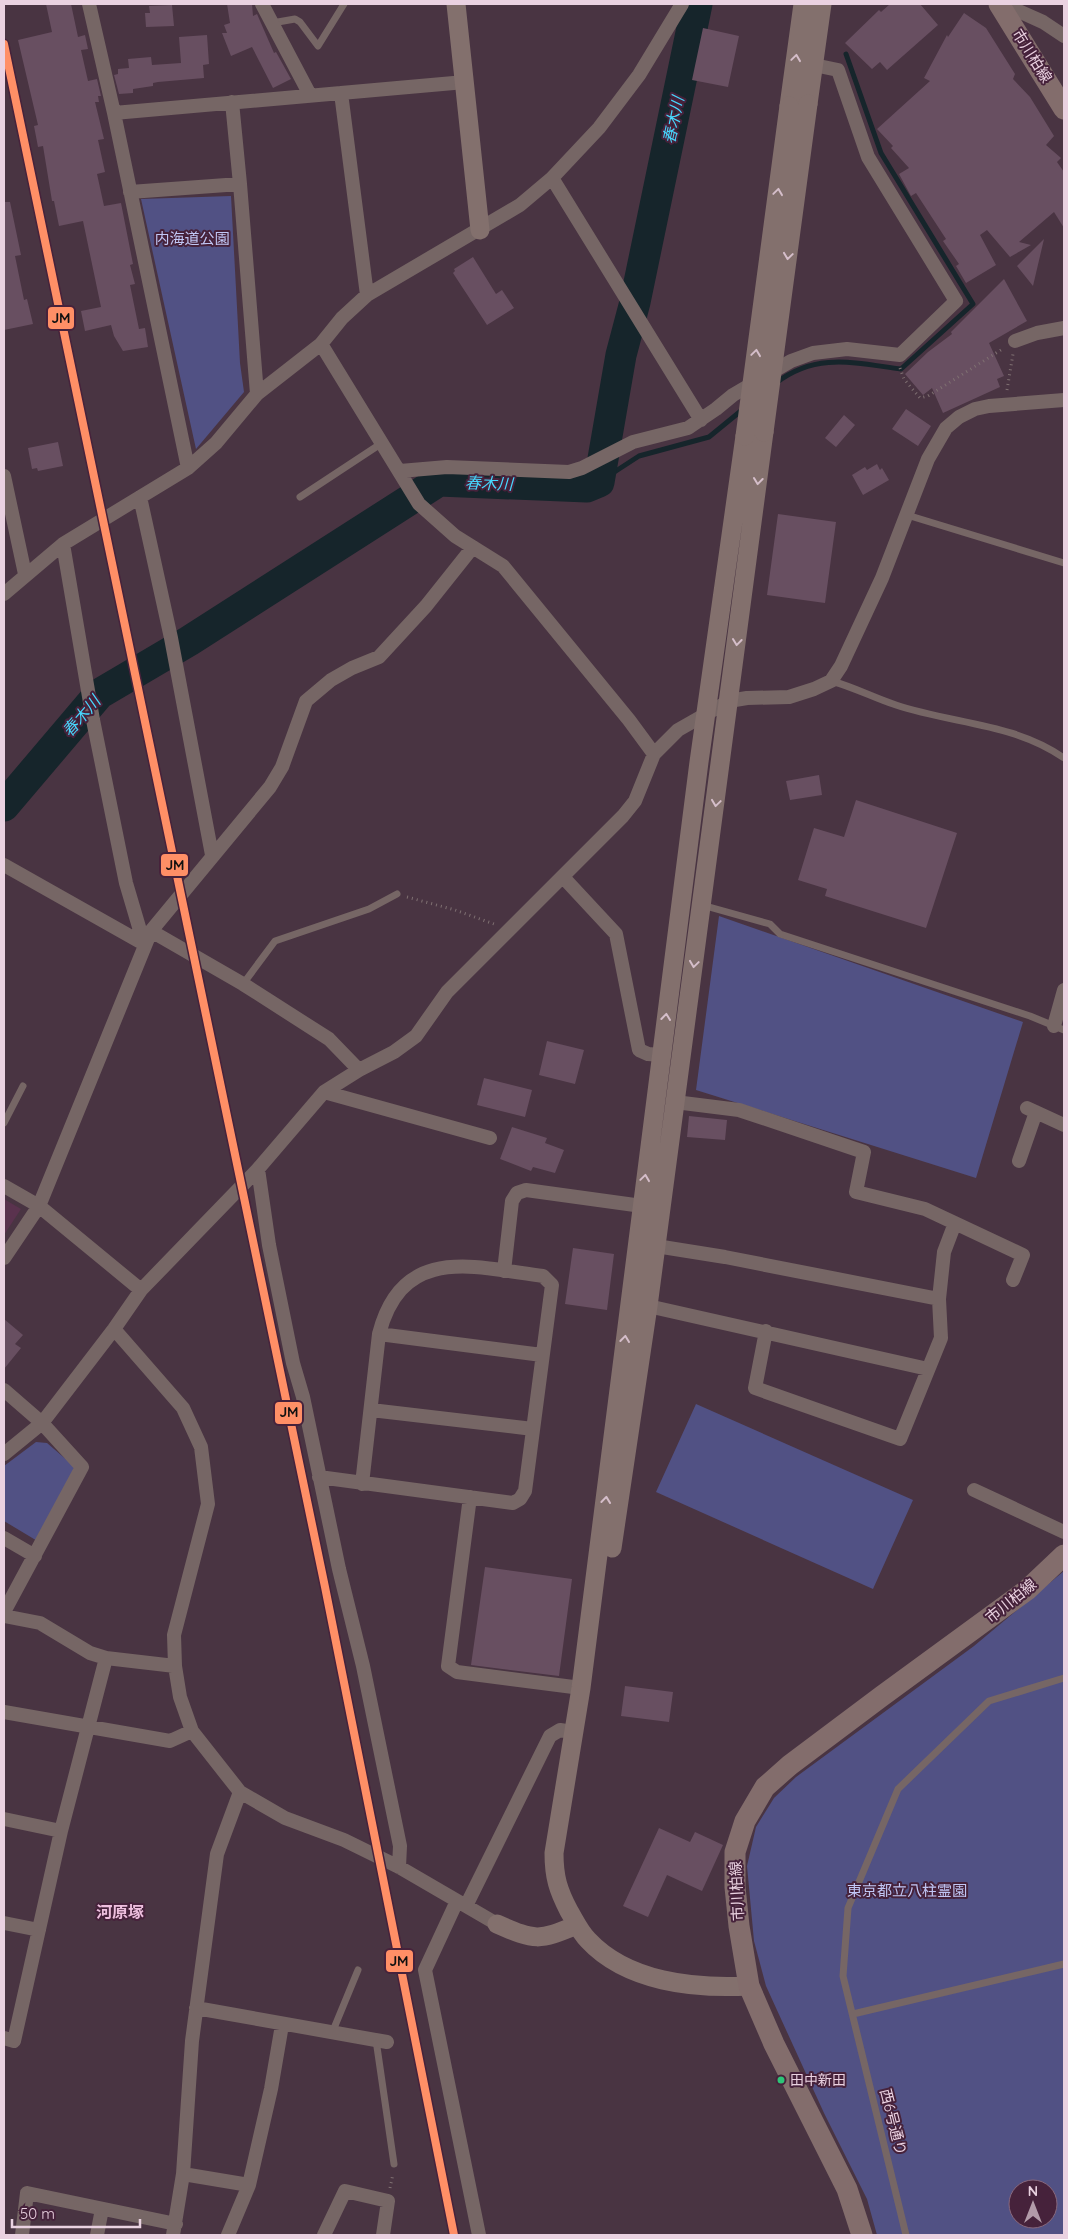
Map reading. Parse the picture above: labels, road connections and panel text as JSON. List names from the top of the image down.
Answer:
{
  "streets": {
    "main road": ["市川柏線"],
    "lane": ["西6号通り"]
  },
  "districts": ["河原塚"],
  "water": ["春木川"],
  "parks": ["内海道公園", "東京都立八柱霊園"],
  "places": ["田中新田"],
  "lines": ["transit line JM"],
  "scale_bar": "50 m",
  "north": "top"
}
